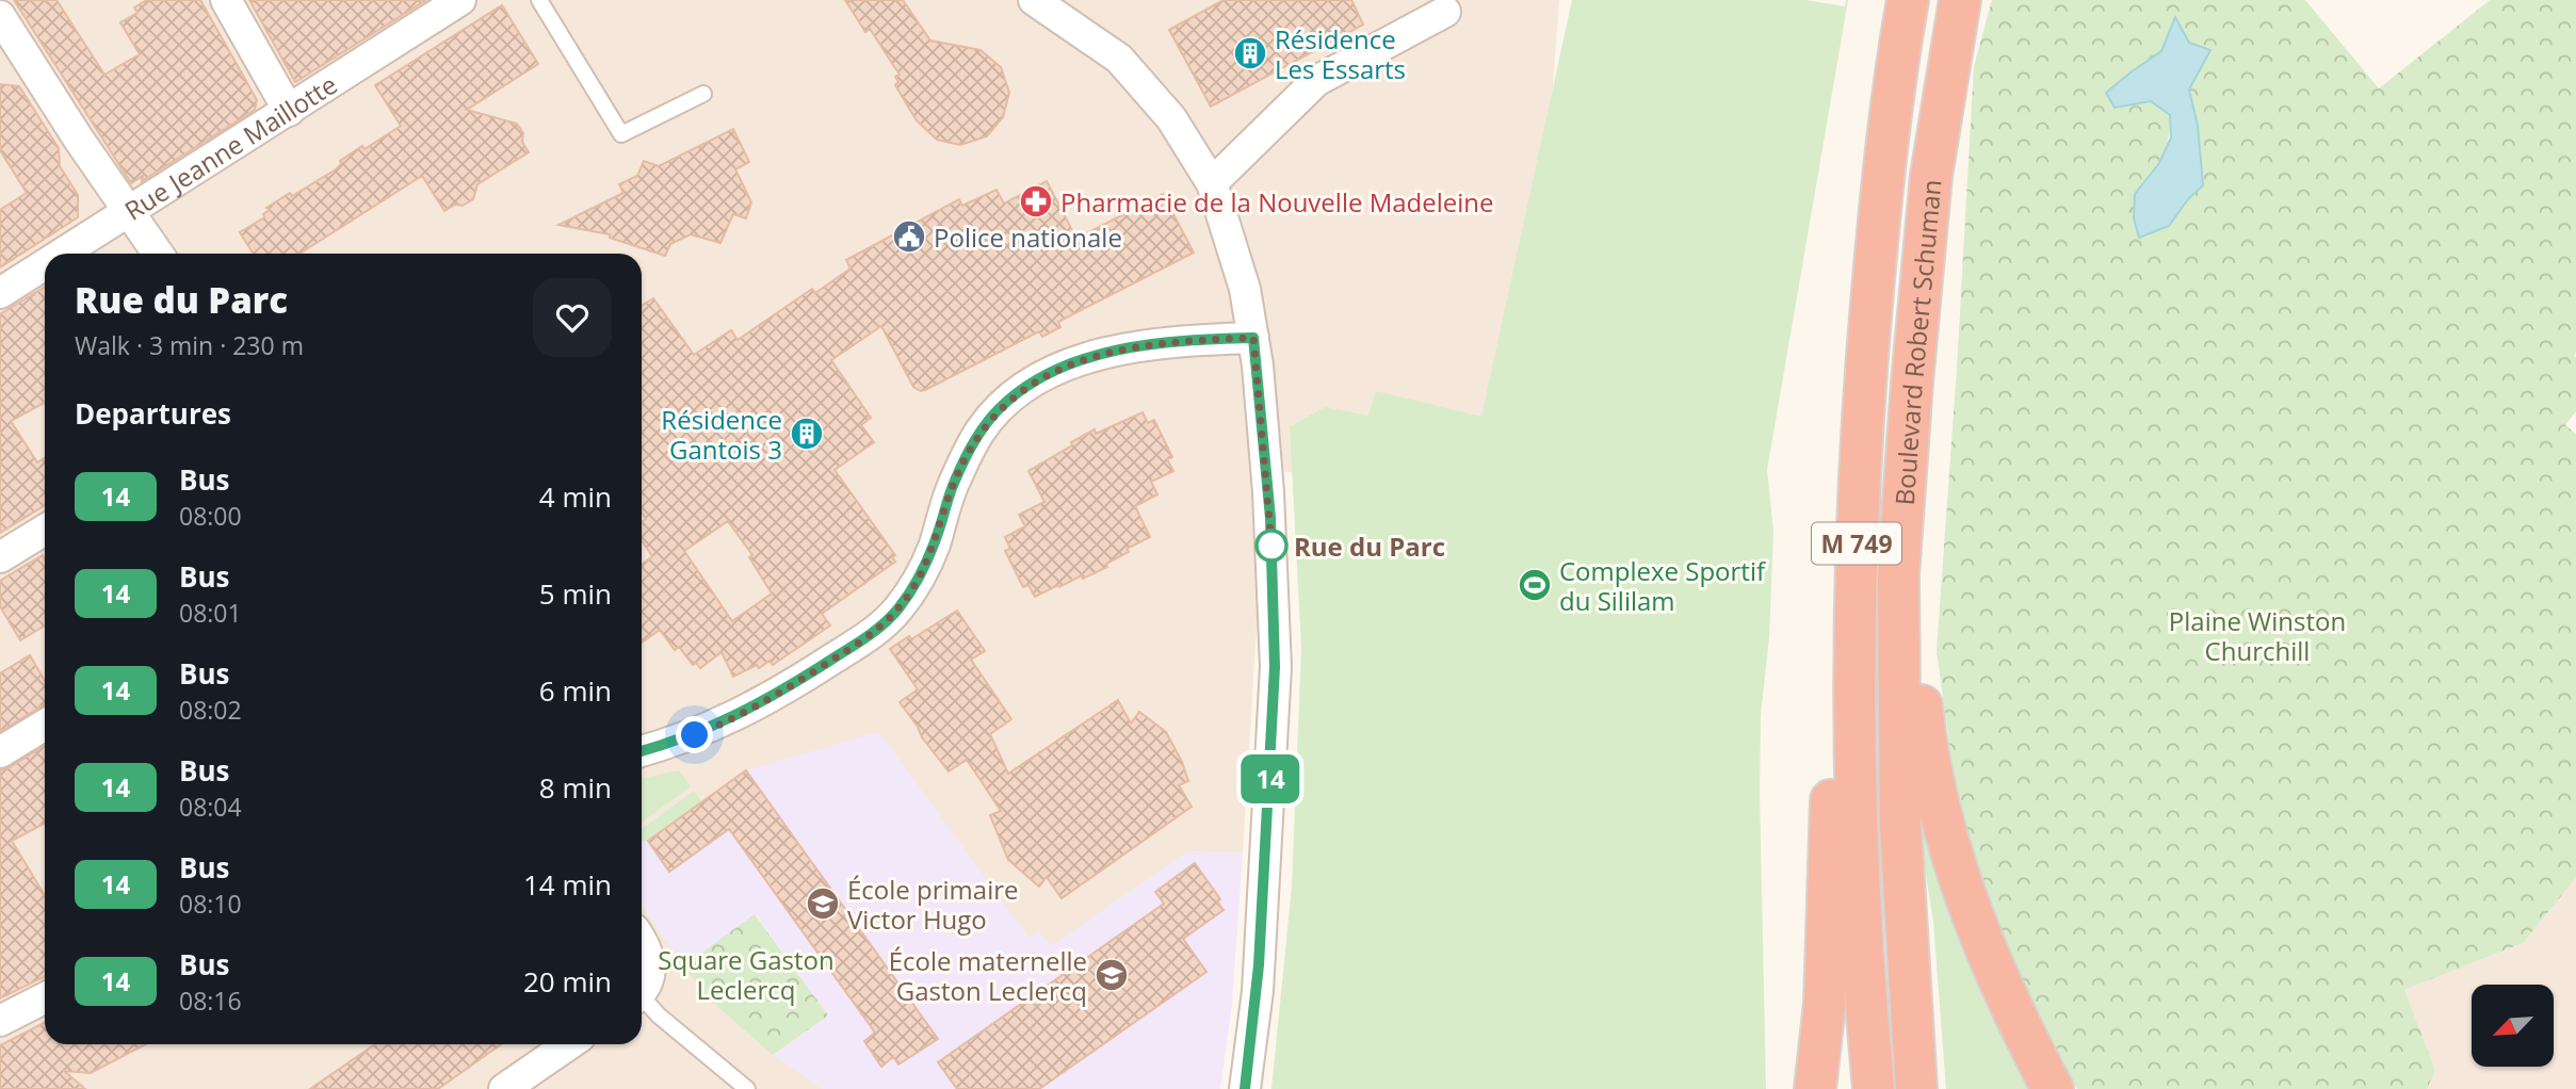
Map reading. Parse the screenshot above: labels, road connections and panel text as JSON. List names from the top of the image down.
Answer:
{
  "streets": {
    "highway": ["Boulevard Robert Schuman", "M 749"],
    "street": ["Rue Jeanne Maillotte"]
  },
  "parks": ["Plaine Winston Churchill", "Square Gaston Leclercq"],
  "places": {
    "building": ["Résidence Les Essarts", "Résidence Gantois 3"],
    "pharmacy": ["Pharmacie de la Nouvelle Madeleine"],
    "public building": ["Police nationale"],
    "other": ["Rue du Parc"],
    "sports": ["Complexe Sportif du Sililam"],
    "school or university": ["École primaire Victor Hugo", "École maternelle Gaston Leclercq"]
  },
  "lines": ["bus line 14"],
  "north": "bottom left",
  "page": {
    "on_map": "14",
    "heading": [
      ["Rue du Parc", "Walk · 3 min · 230 m"],
      "Departures"
    ],
    "list": [
      {
        "mark": "14",
        "name": "Bus",
        "note": "08:00",
        "value": "4 min"
      },
      {
        "mark": "14",
        "name": "Bus",
        "note": "08:01",
        "value": "5 min"
      },
      {
        "mark": "14",
        "name": "Bus",
        "note": "08:02",
        "value": "6 min"
      },
      {
        "mark": "14",
        "name": "Bus",
        "note": "08:04",
        "value": "8 min"
      },
      {
        "mark": "14",
        "name": "Bus",
        "note": "08:10",
        "value": "14 min"
      },
      {
        "mark": "14",
        "name": "Bus",
        "note": "08:16",
        "value": "20 min"
      }
    ]
  }
}
